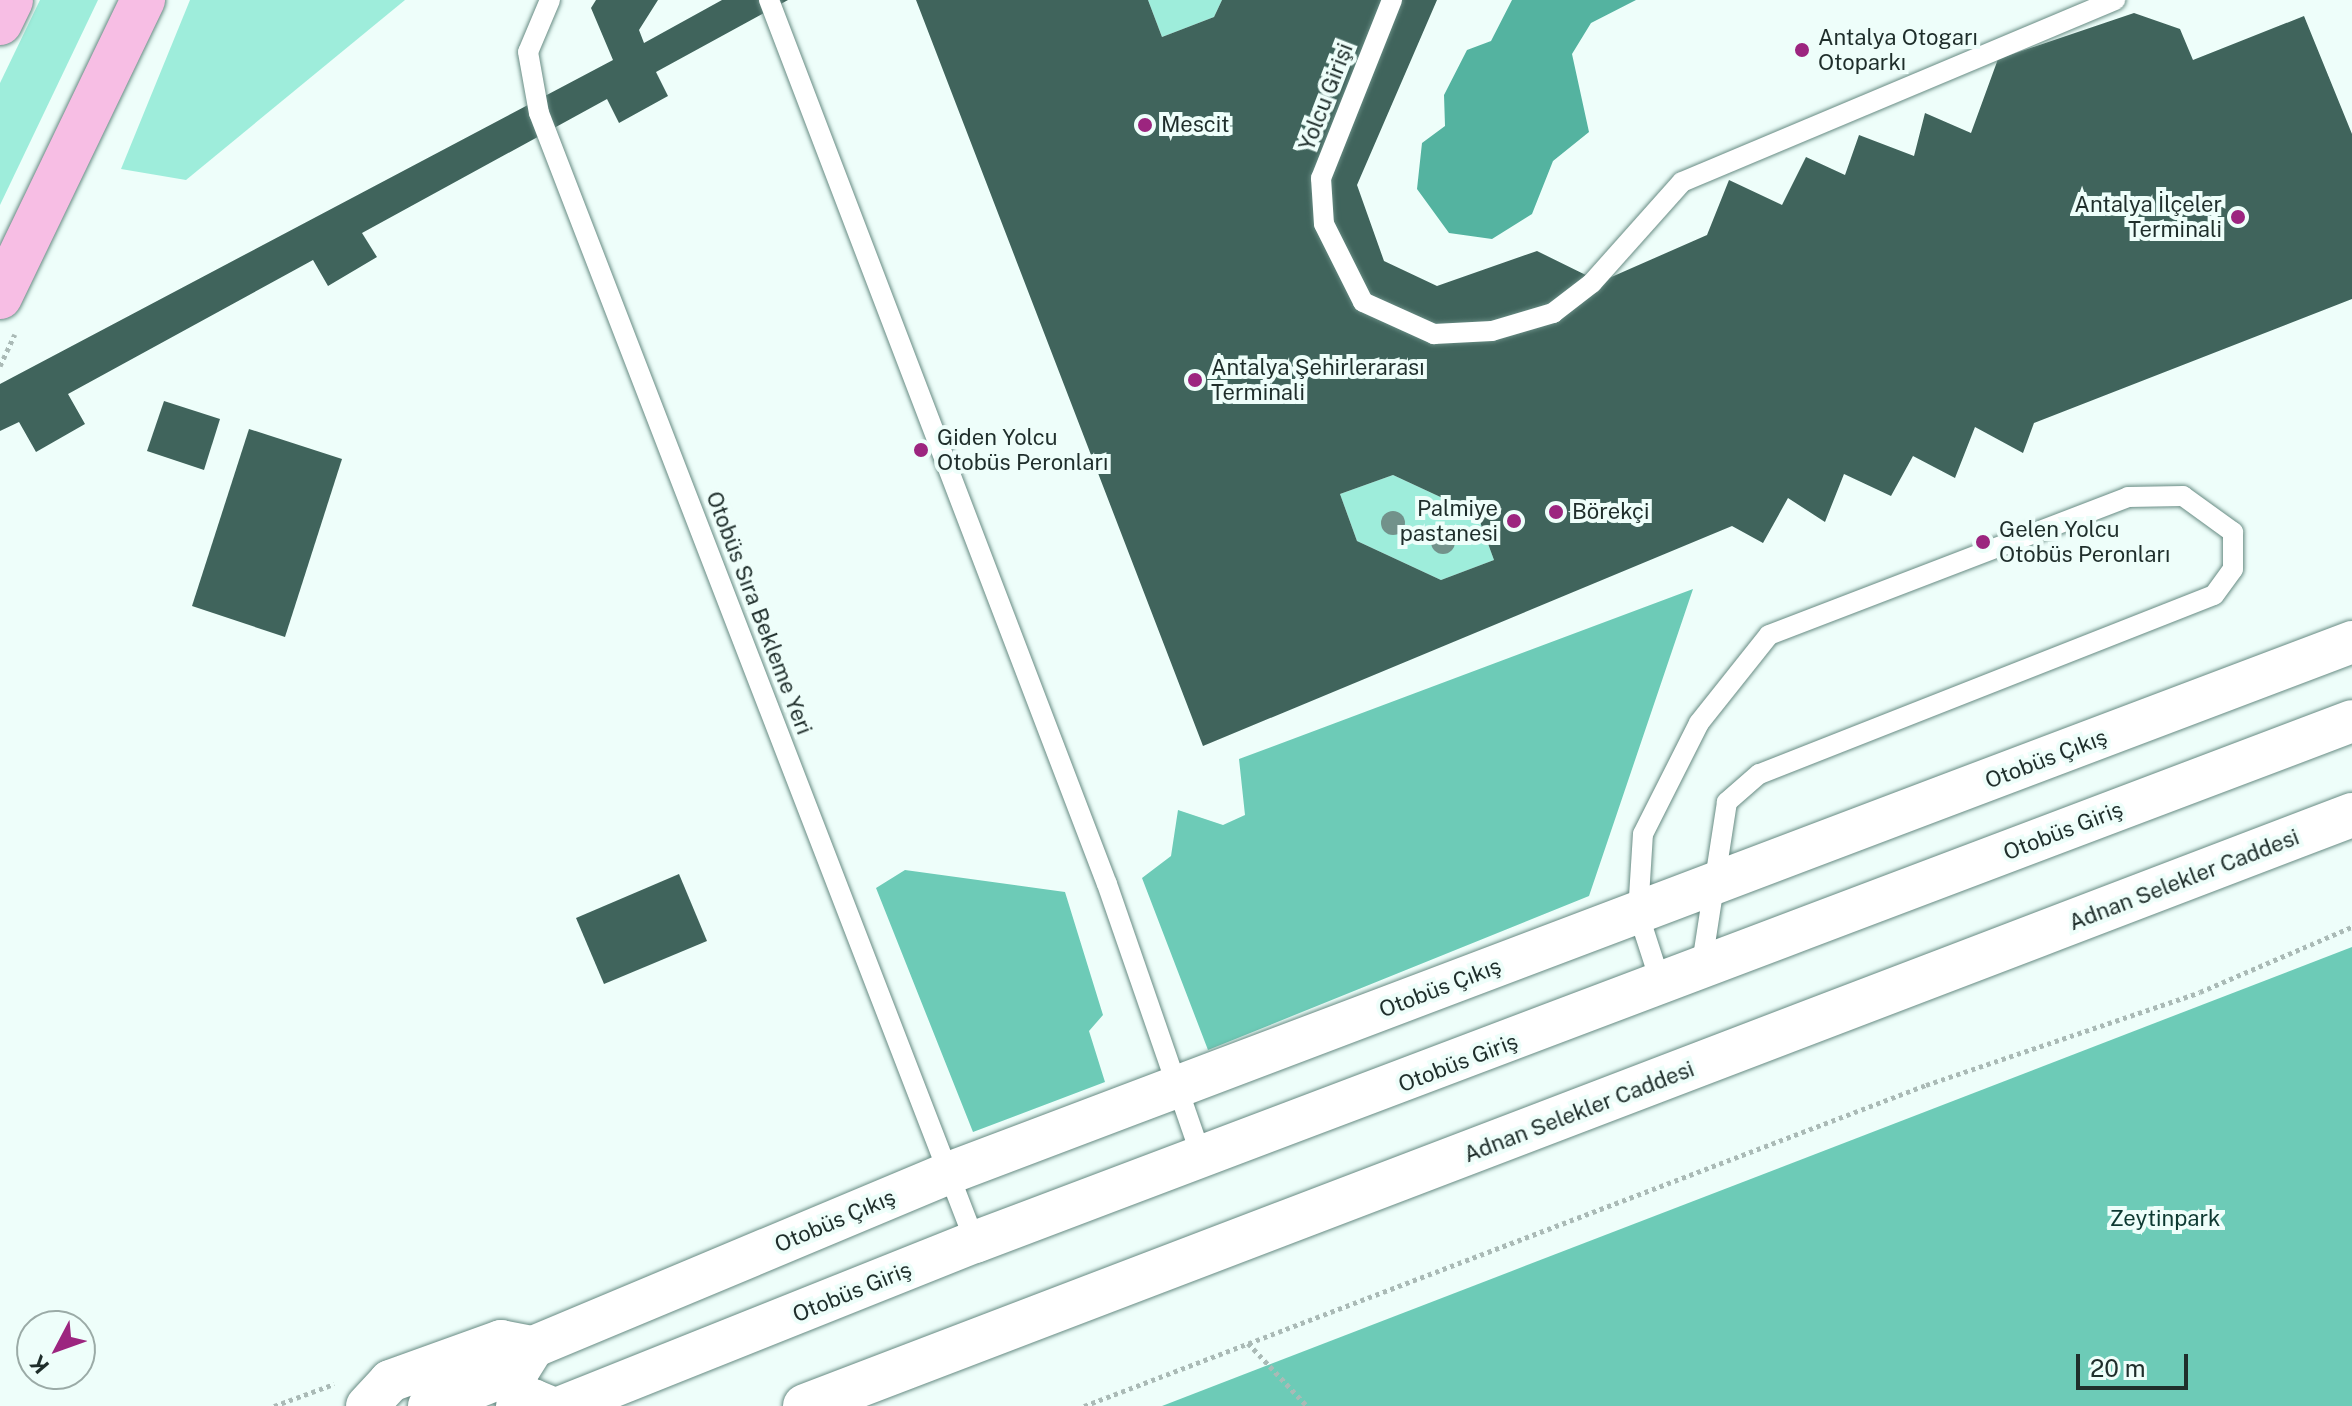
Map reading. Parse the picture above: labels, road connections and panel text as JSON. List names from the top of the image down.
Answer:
{
  "streets": {
    "main road": ["Adnan Selekler Caddesi"],
    "street": ["Otobüs Çıkış", "Otobüs Giriş"],
    "lane": ["Yolcu Girişi", "Otobüs Sıra Bekleme Yeri"]
  },
  "crossings": [
    ["Otobüs Sıra Bekleme Yeri", "Otobüs Çıkış"],
    ["Otobüs Sıra Bekleme Yeri", "Otobüs Giriş"]
  ],
  "parks": ["Zeytinpark"],
  "places": [
    "Antalya Otogarı Otoparkı",
    "Mescit",
    "Antalya İlçeler Terminali",
    "Antalya Şehirlerarası Terminali",
    "Giden Yolcu Otobüs Peronları",
    "Börekçi",
    "Palmiye pastanesi",
    "Gelen Yolcu Otobüs Peronları"
  ],
  "scale_bar": "20 m",
  "north": "bottom left"
}
